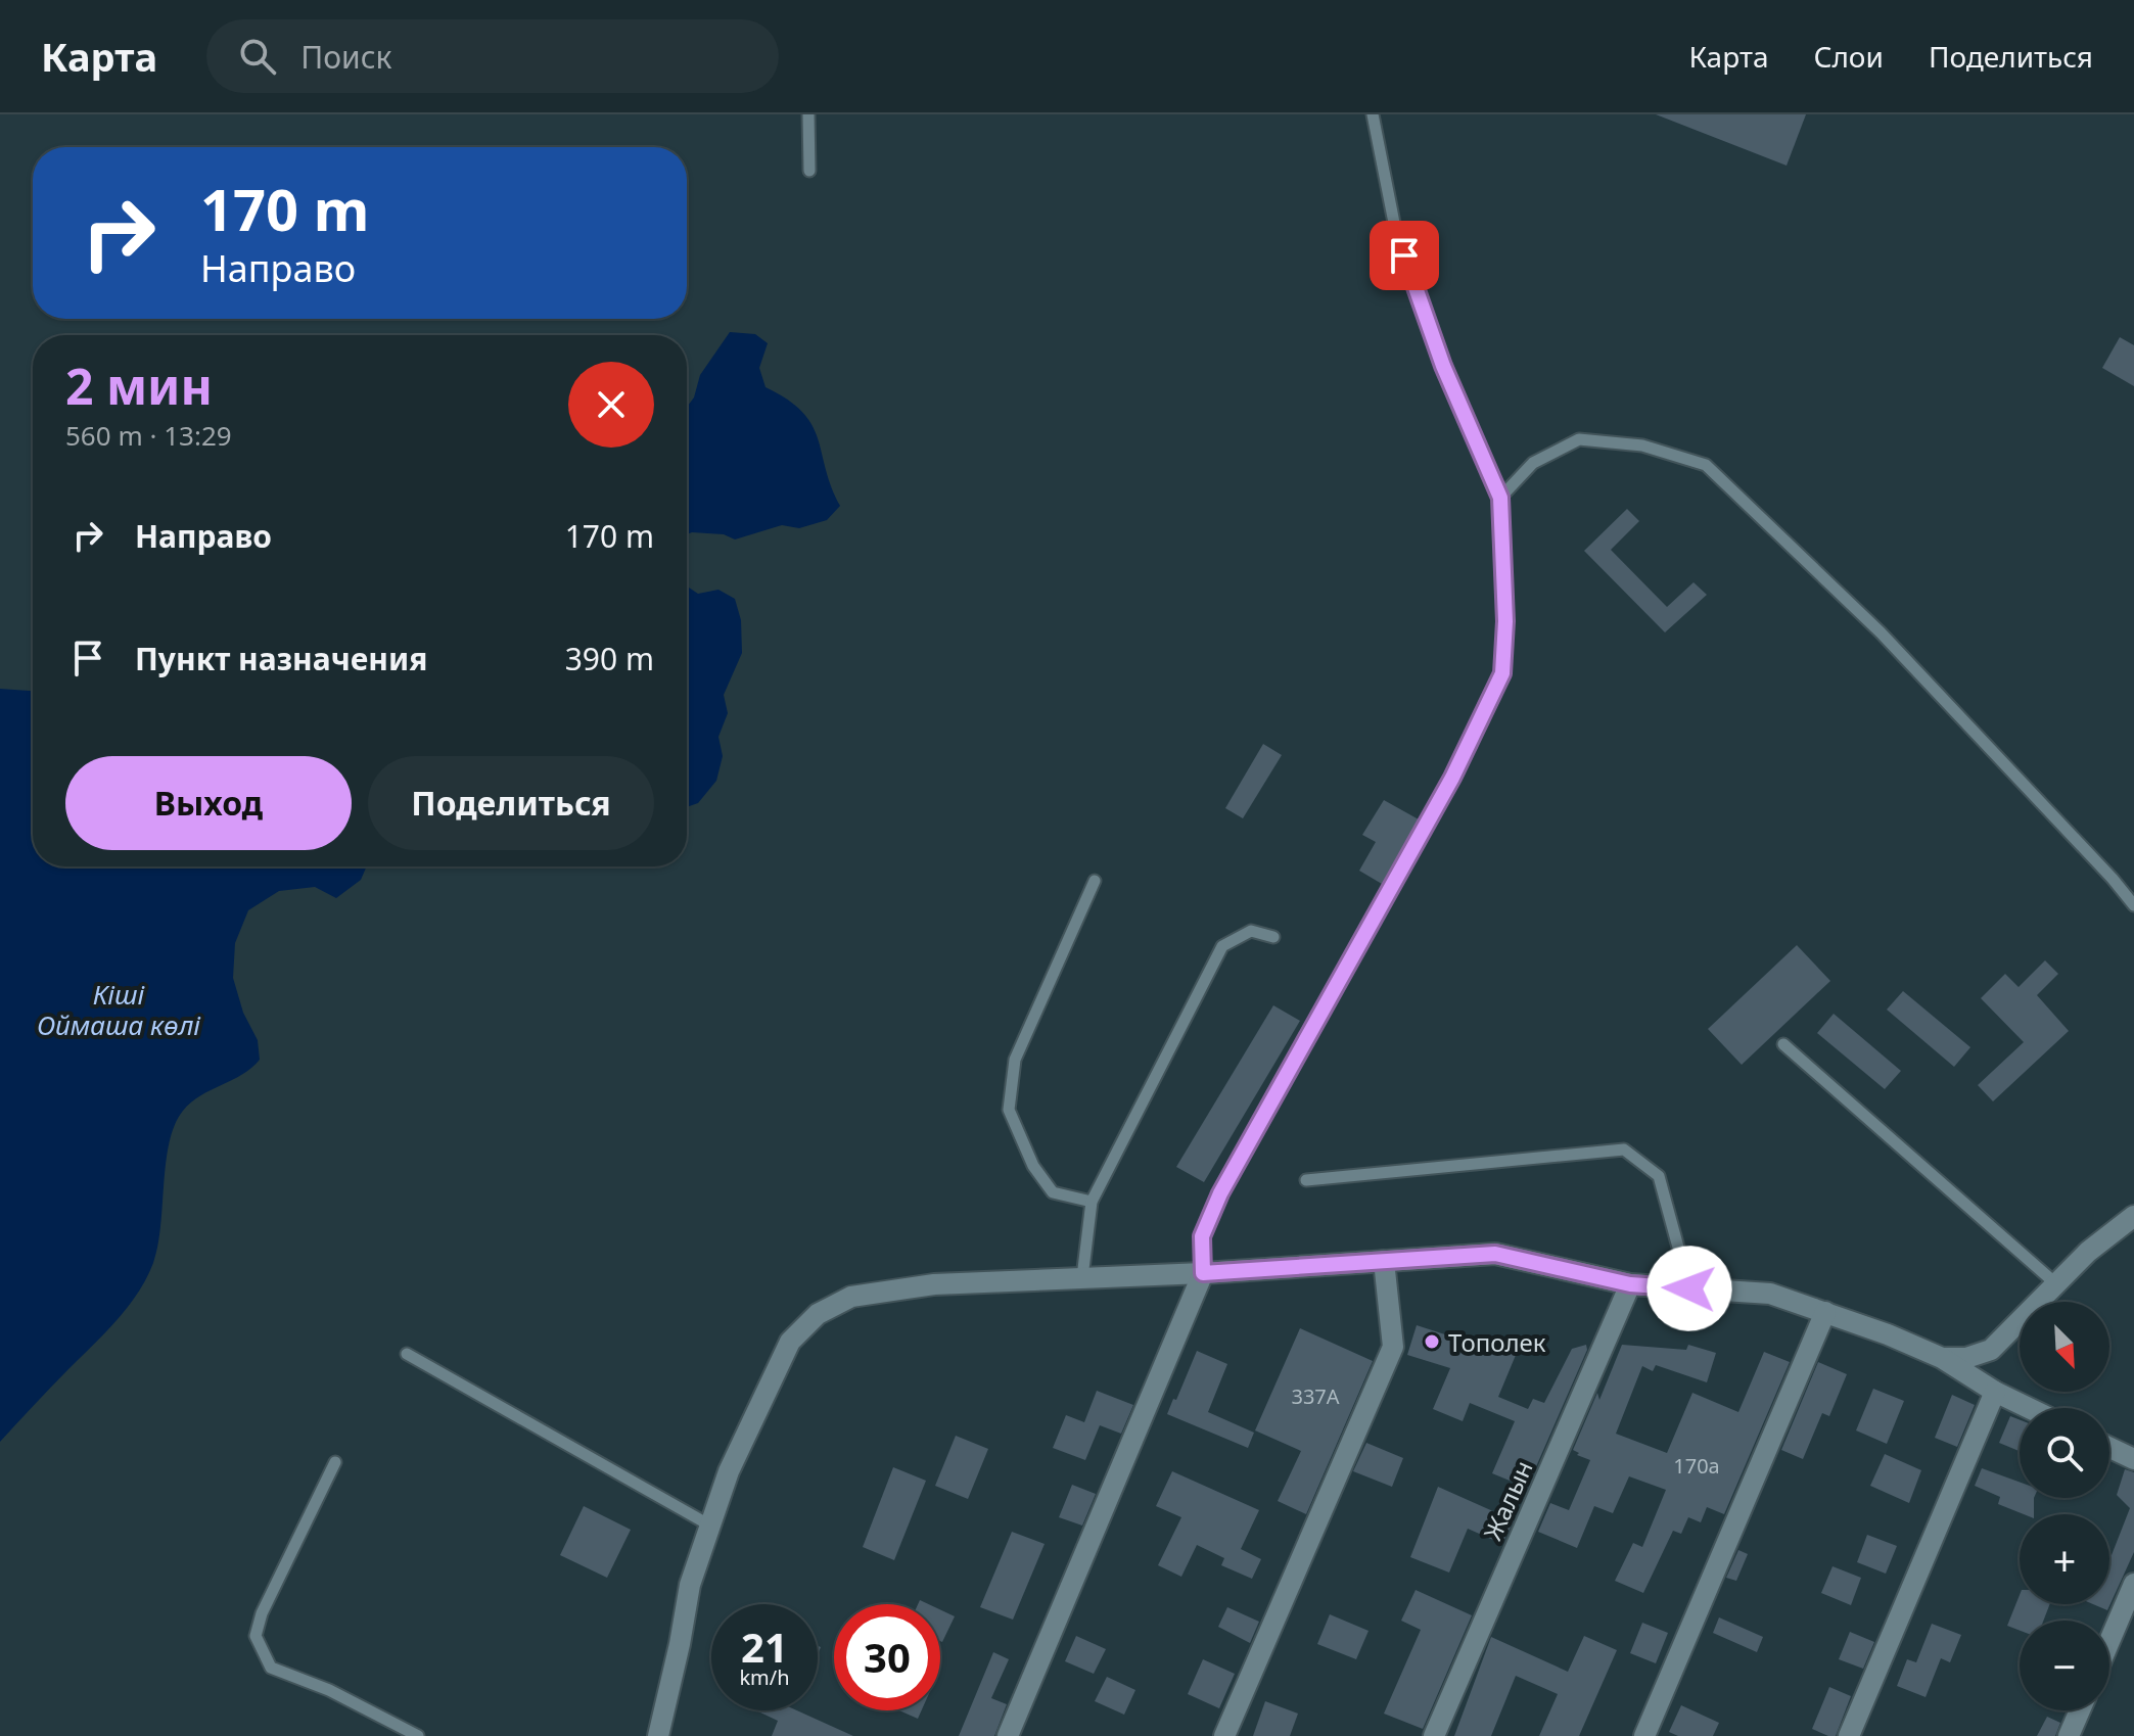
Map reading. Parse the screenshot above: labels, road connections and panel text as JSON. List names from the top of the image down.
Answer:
{
  "streets": {
    "street": ["Жалын"]
  },
  "water": ["Кіші Оймаша көлi"],
  "places": ["Тополек"],
  "house_numbers": ["337А", "170а"],
  "north": "bottom right",
  "page": {
    "header": "Карта",
    "search": "Поиск",
    "nav": ["Карта", "Слои", "Поделиться"],
    "turn": ["170 m", "Направо"],
    "heading": ["2 мин", "560 m · 13:29"],
    "list": [
      {
        "name": "Направо",
        "value": "170 m"
      },
      {
        "name": "Пункт назначения",
        "value": "390 m"
      }
    ],
    "buttons": ["Выход", "Поделиться"],
    "map_buttons": ["+", "−"],
    "speed": "21 km/h",
    "limit": "30"
  }
}
